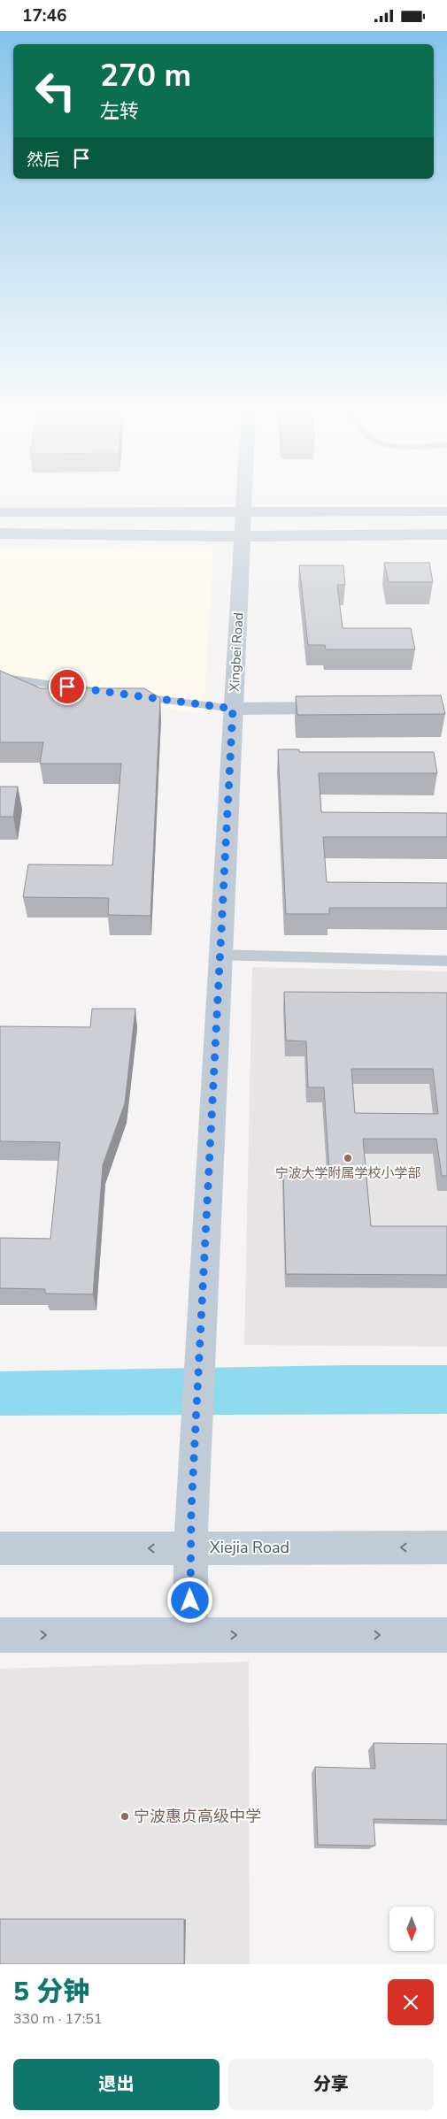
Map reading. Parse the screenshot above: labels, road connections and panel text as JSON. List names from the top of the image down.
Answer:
{
  "streets": {
    "main road": ["Xingbei Road", "Xiejia Road"]
  },
  "crossings": [
    ["Xingbei Road", "Xiejia Road"]
  ],
  "places": ["宁波大学附属学校小学部", "宁波惠贞高级中学"],
  "north": "bottom",
  "page": {
    "status": "17:46",
    "turn": ["270 m", "左转"],
    "then": "然后",
    "heading": ["5 分钟", "330 m · 17:51"],
    "buttons": ["退出", "分享"]
  }
}
